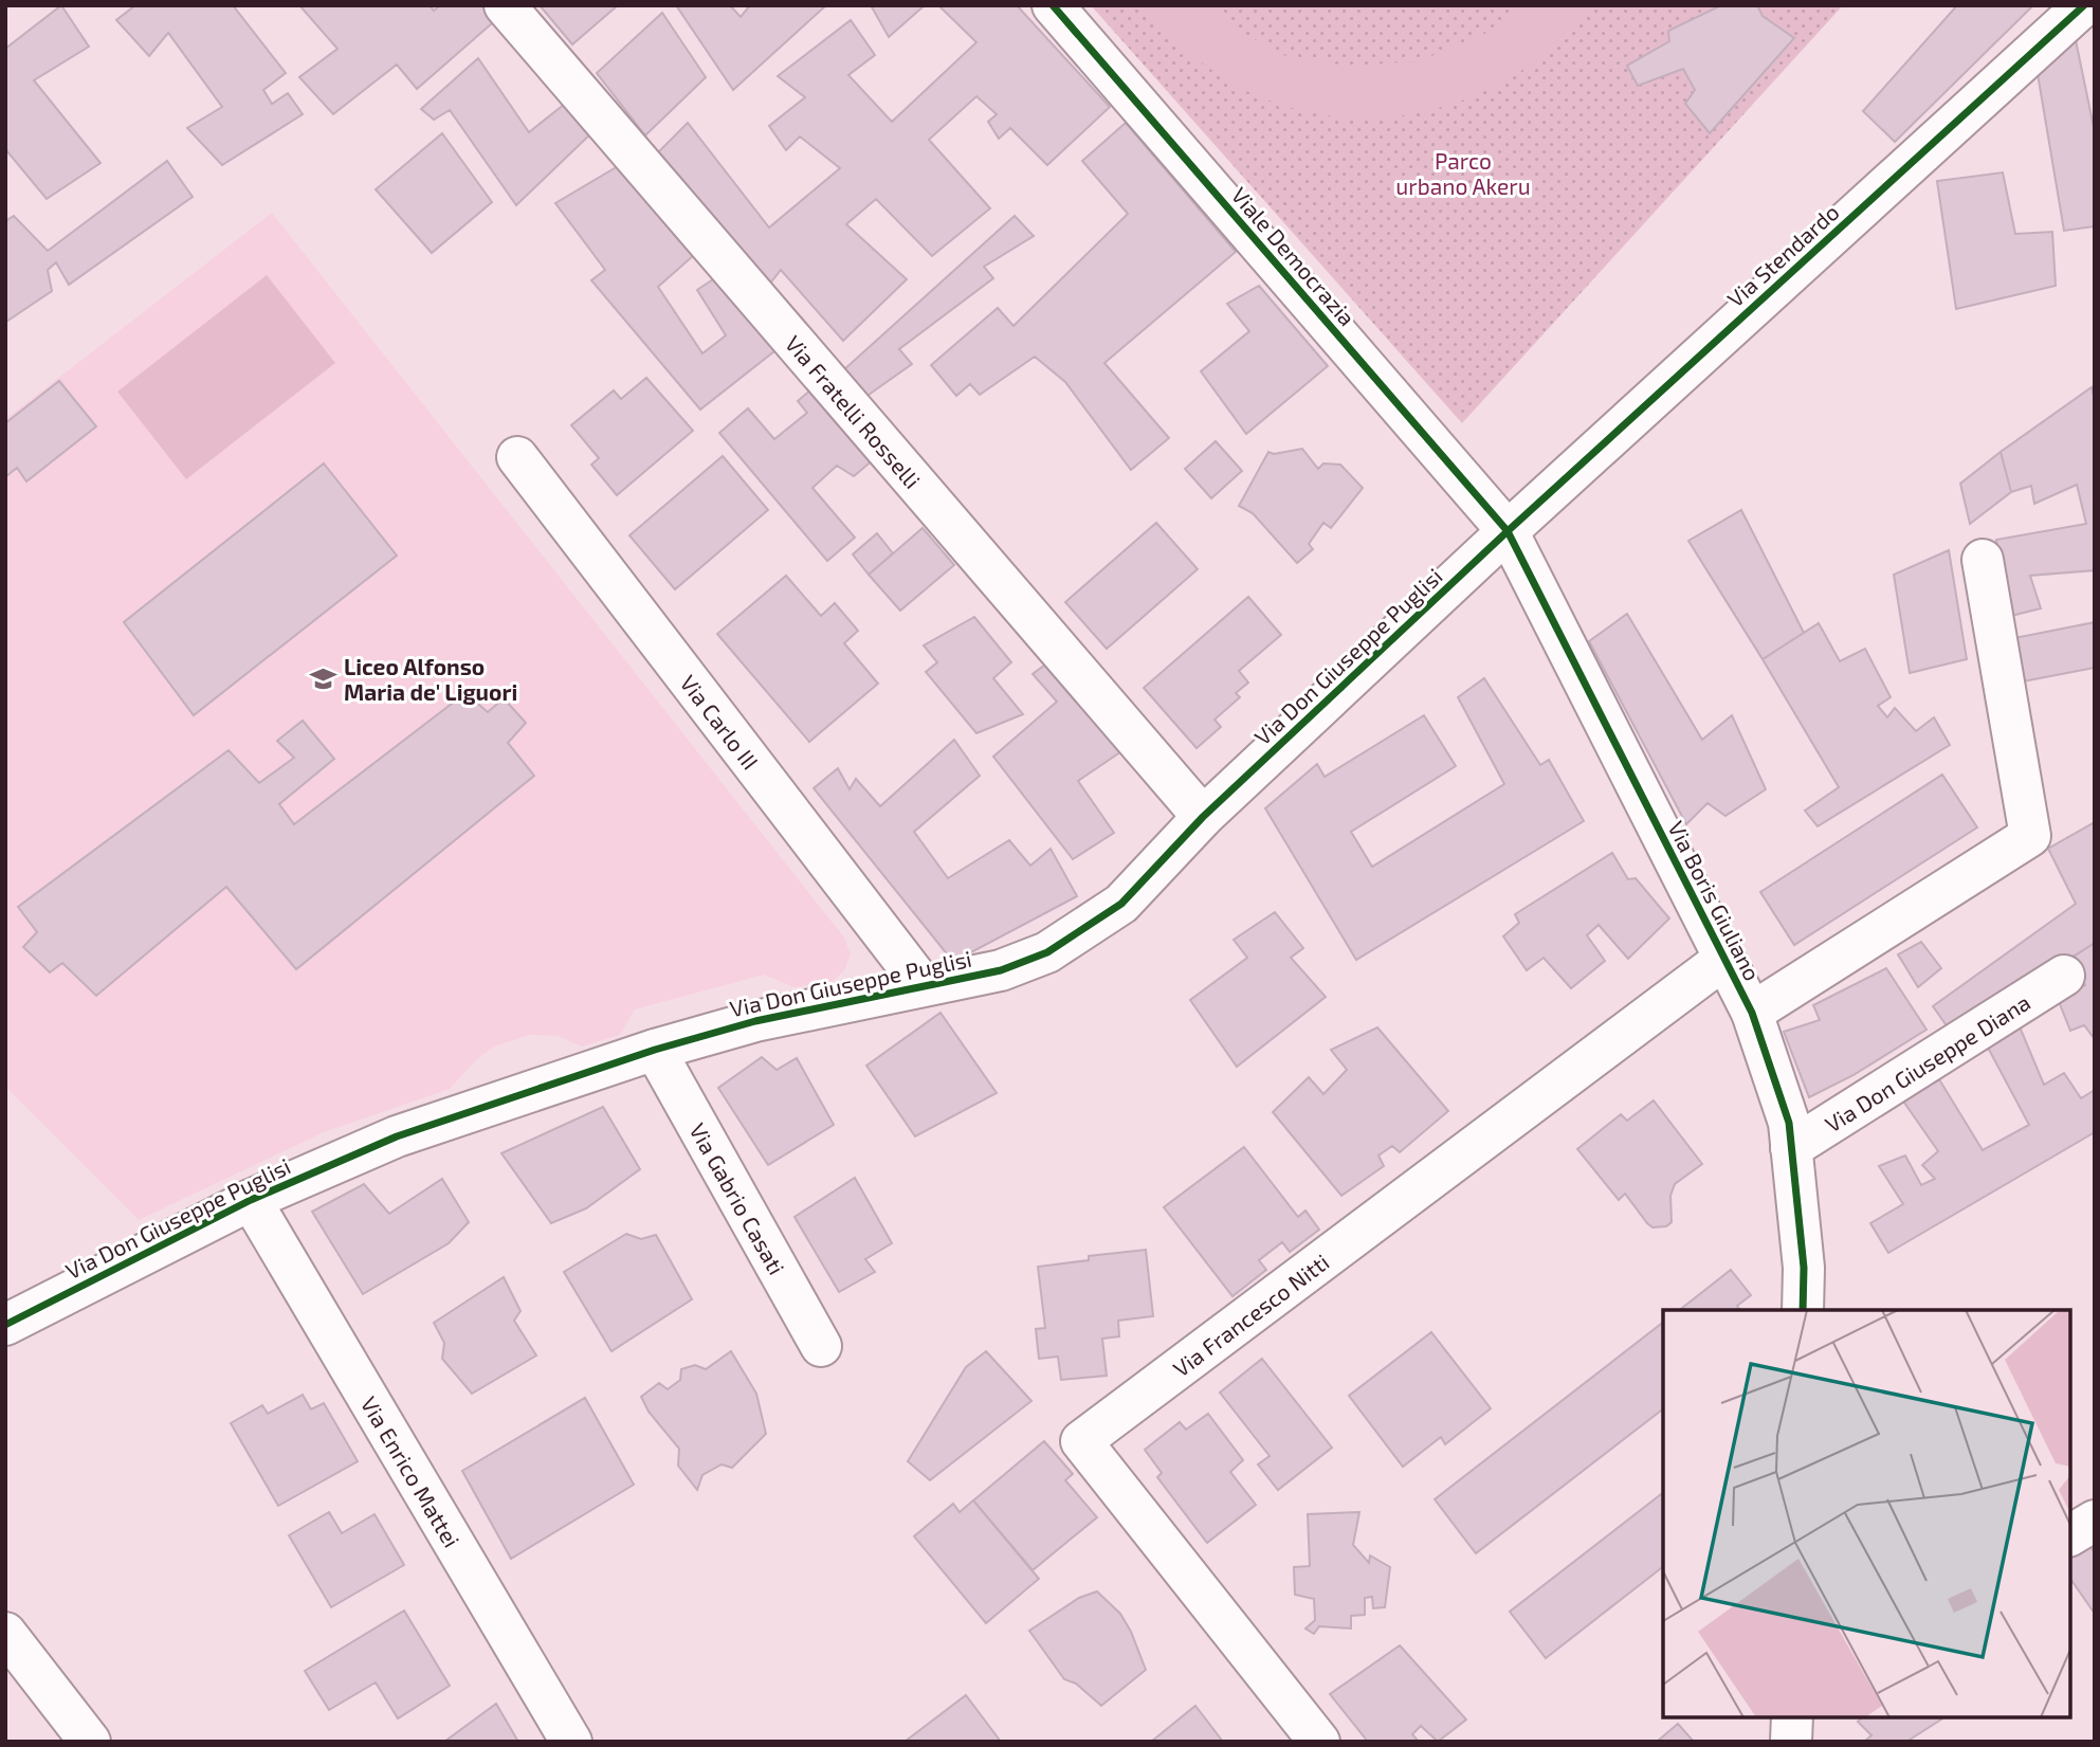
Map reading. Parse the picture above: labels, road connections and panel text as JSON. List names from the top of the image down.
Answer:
{
  "streets": {
    "street": [
      "Via Stendardo",
      "Viale Democrazia",
      "Via Fratelli Rosselli",
      "Via Don Giuseppe Puglisi",
      "Via Carlo III",
      "Via Boris Giuliano",
      "Via Don Giuseppe Diana",
      "Via Gabrio Casati",
      "Via Francesco Nitti",
      "Via Enrico Mattei"
    ]
  },
  "crossings": [
    ["Via Stendardo", "Viale Democrazia"],
    ["Via Stendardo", "Via Don Giuseppe Puglisi"],
    ["Via Stendardo", "Via Boris Giuliano"],
    ["Viale Democrazia", "Via Don Giuseppe Puglisi"],
    ["Viale Democrazia", "Via Boris Giuliano"],
    ["Via Fratelli Rosselli", "Via Don Giuseppe Puglisi"],
    ["Via Don Giuseppe Puglisi", "Via Carlo III"],
    ["Via Don Giuseppe Puglisi", "Via Boris Giuliano"],
    ["Via Don Giuseppe Puglisi", "Via Gabrio Casati"],
    ["Via Don Giuseppe Puglisi", "Via Enrico Mattei"],
    ["Via Boris Giuliano", "Via Don Giuseppe Diana"],
    ["Via Boris Giuliano", "Via Francesco Nitti"]
  ],
  "parks": ["Parco urbano Akeru"],
  "places": {
    "school or university": ["Liceo Alfonso Maria de' Liguori"]
  }
}
